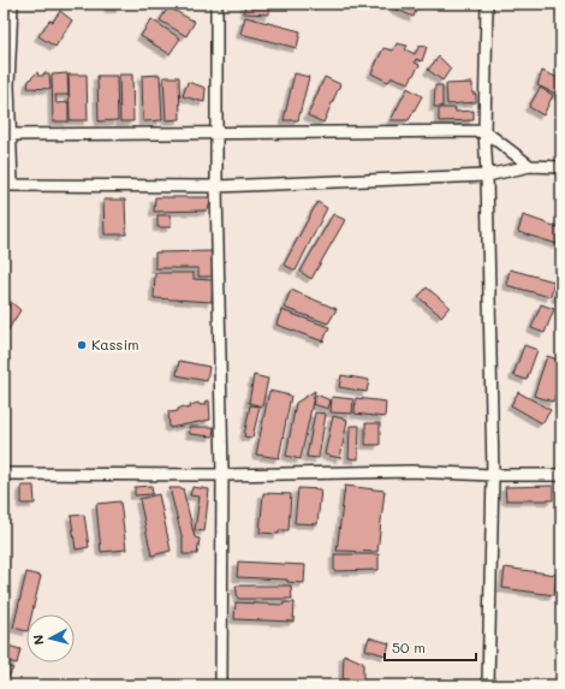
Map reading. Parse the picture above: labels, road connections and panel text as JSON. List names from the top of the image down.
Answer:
{
  "places": ["Kassim"],
  "scale_bar": "50 m",
  "north": "left"
}
